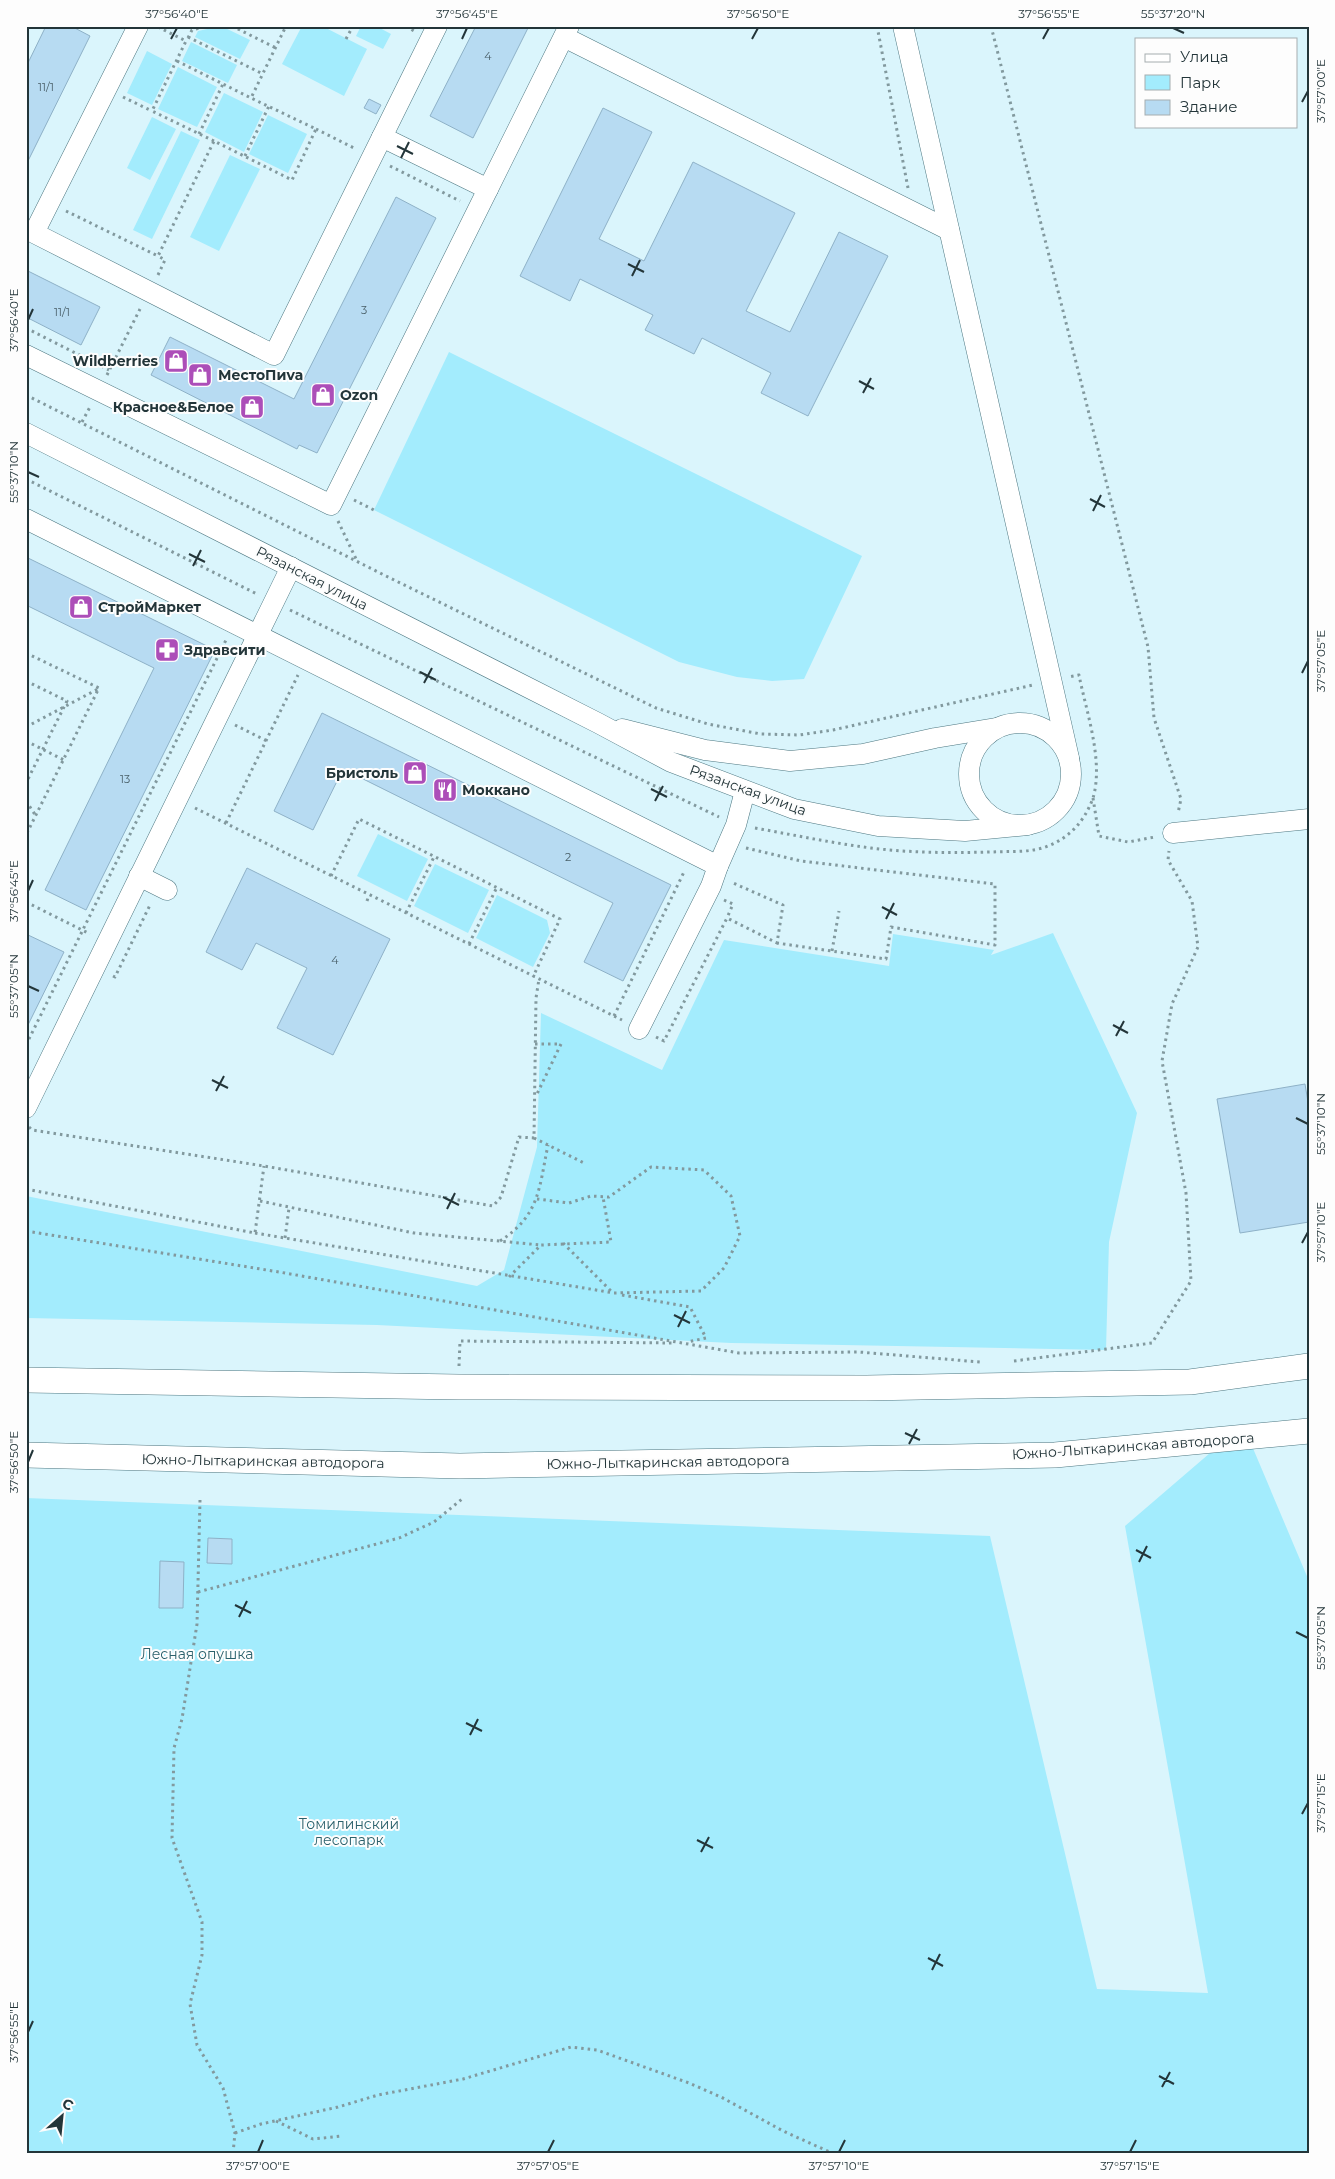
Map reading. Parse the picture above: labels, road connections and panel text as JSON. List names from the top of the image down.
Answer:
{
  "streets": {
    "main road": ["Южно-Лыткаринская автодорога"],
    "street": ["Рязанская улица"]
  },
  "parks": ["Лесная опушка", "Томилинский лесопарк"],
  "places": {
    "shop": [
      "Wildberries",
      "МестоПиvа",
      "Ozon",
      "Красное&Белое",
      "СтройМаркет",
      "Бристоль"
    ],
    "pharmacy": ["Здравсити"],
    "restaurant": ["Моккано"]
  },
  "house_numbers": [
    "4",
    "11/1",
    "3",
    "11/1",
    "13",
    "2",
    "4"
  ],
  "legend": ["Улица", "Парк", "Здание"],
  "north": "top right",
  "coordinates": [
    "37°56'40\"E",
    "37°56'45\"E",
    "37°56'50\"E",
    "37°56'55\"E",
    "55°37'20\"N",
    "37°57'00\"E",
    "55°37'10\"N",
    "37°57'05\"E",
    "55°37'05\"N",
    "37°57'10\"E",
    "37°57'15\"E"
  ]
}
